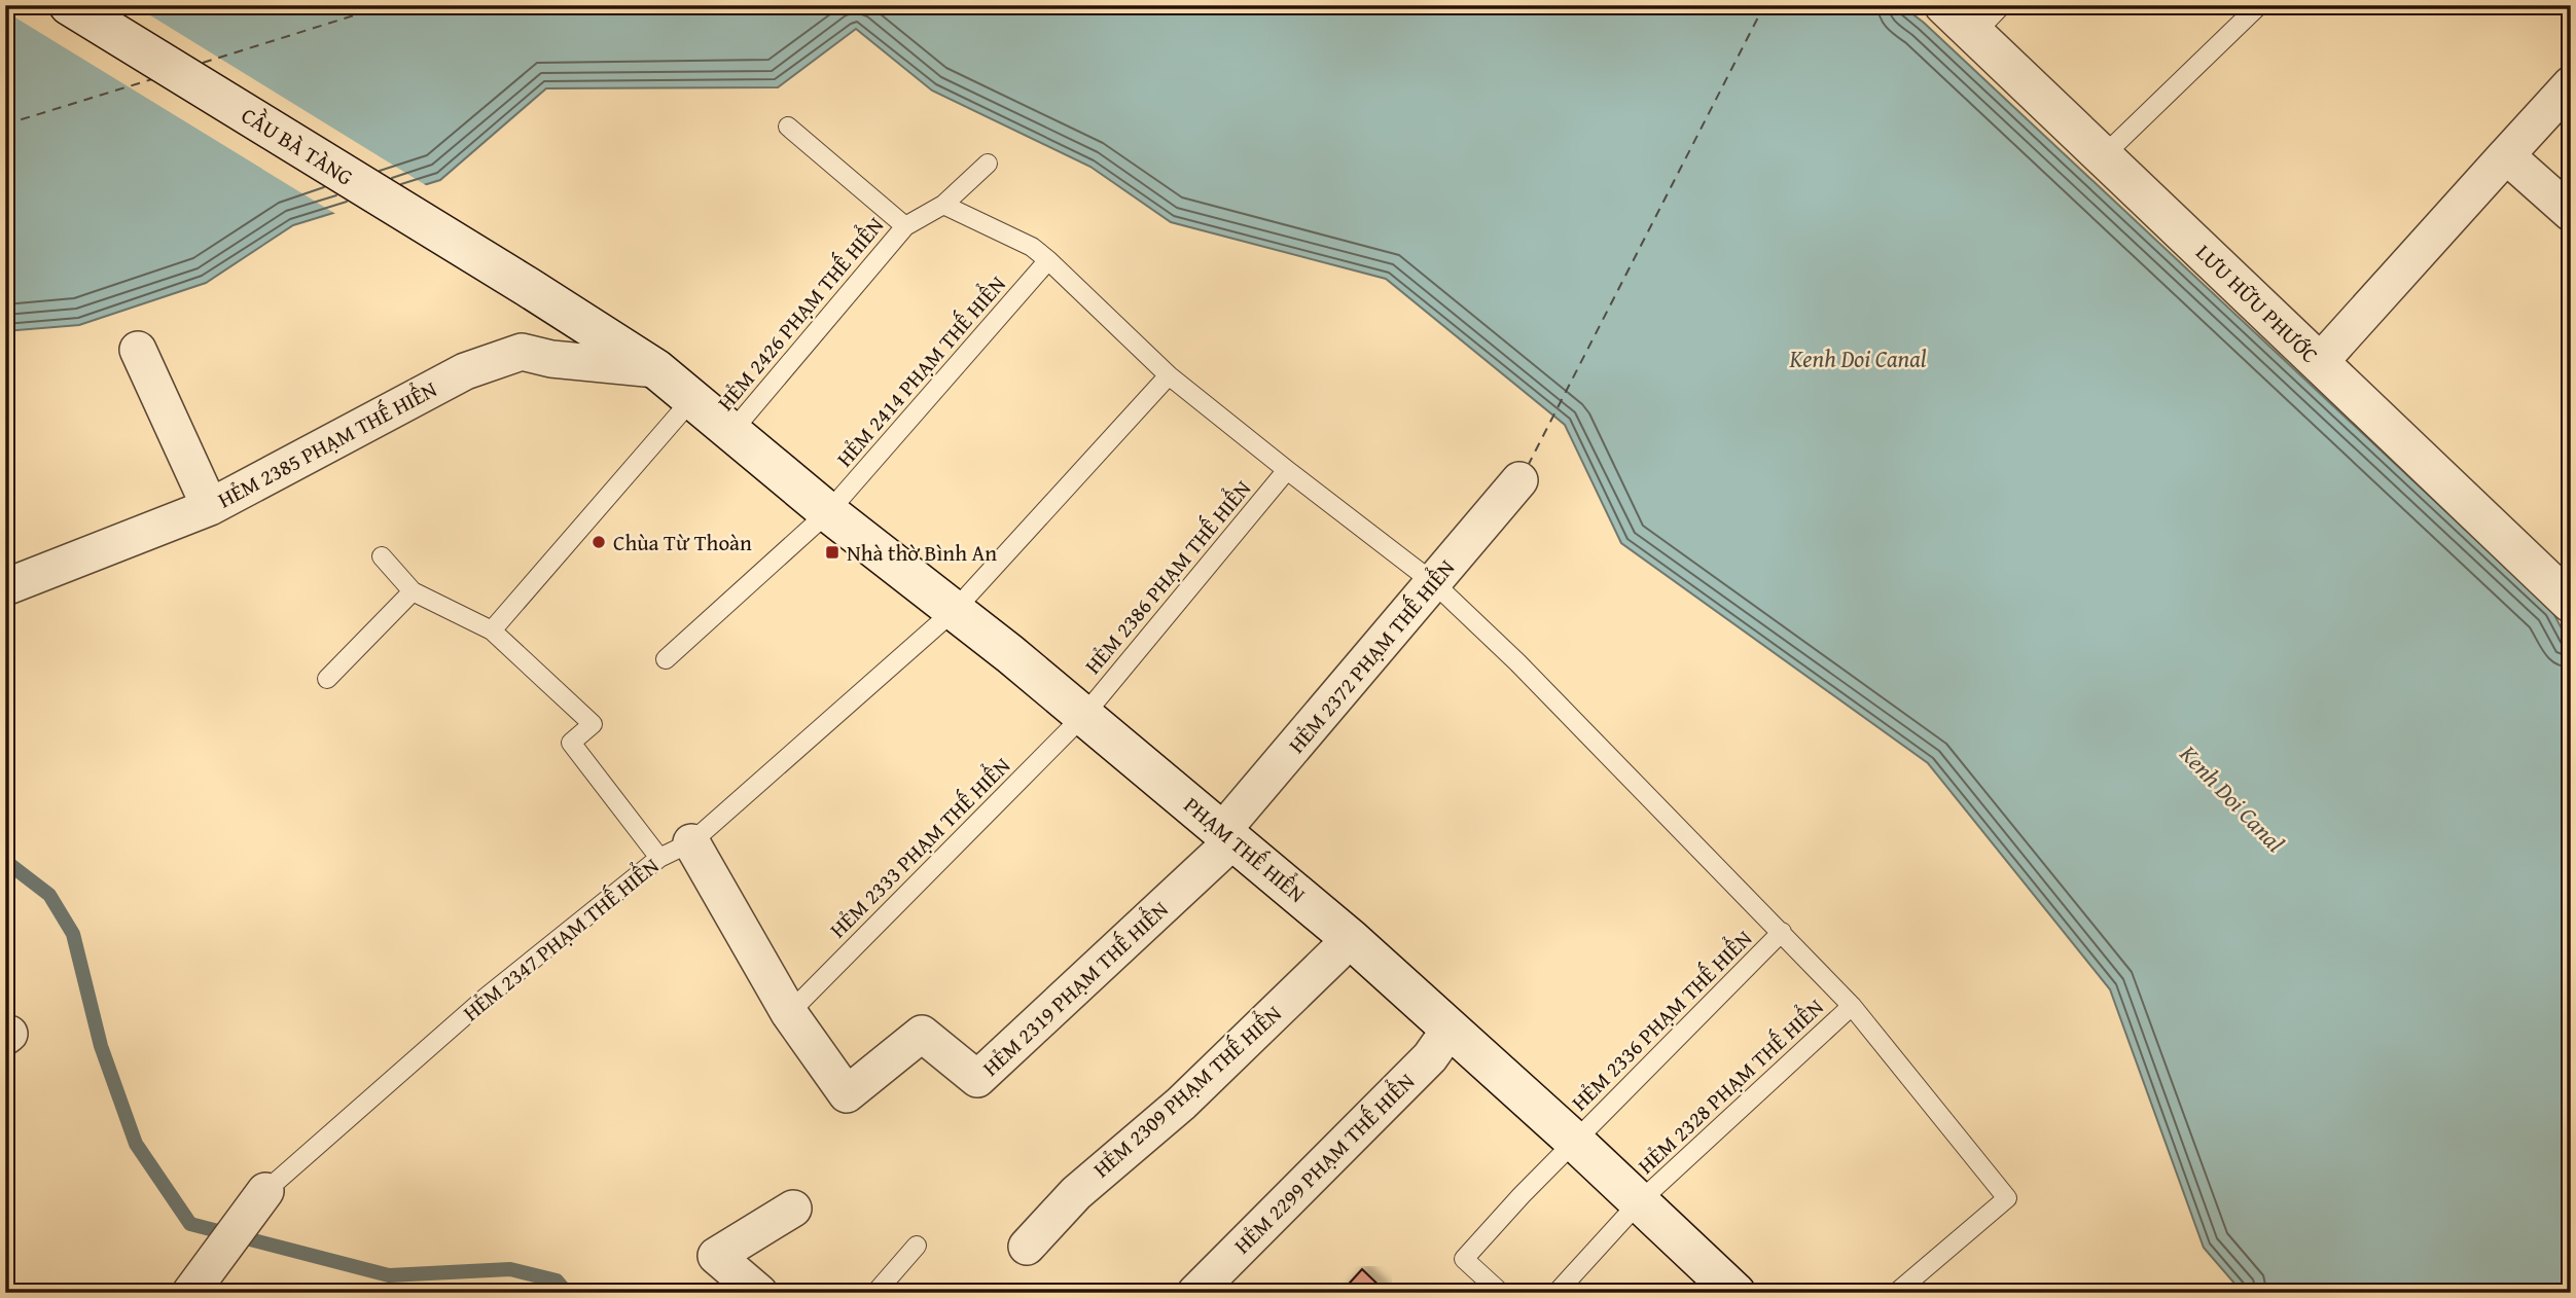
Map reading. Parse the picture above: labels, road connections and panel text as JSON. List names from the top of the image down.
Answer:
{
  "streets": {
    "main road": ["CẦU BÀ TÀNG", "LƯU HỮU PHƯỚC", "PHẠM THẾ HIỂN"],
    "street": [
      "HẺM 2385 PHẠM THẾ HIỂN",
      "HẺM 2372 PHẠM THẾ HIỂN",
      "HẺM 2347 PHẠM THẾ HIỂN",
      "HẺM 2319 PHẠM THẾ HIỂN",
      "HẺM 2309 PHẠM THẾ HIỂN",
      "HẺM 2299 PHẠM THẾ HIỂN"
    ],
    "lane": [
      "HẺM 2426 PHẠM THẾ HIỂN",
      "HẺM 2414 PHẠM THẾ HIỂN",
      "HẺM 2386 PHẠM THẾ HIỂN",
      "HẺM 2333 PHẠM THẾ HIỂN",
      "HẺM 2336 PHẠM THẾ HIỂN",
      "HẺM 2328 PHẠM THẾ HIỂN"
    ]
  },
  "crossings": [
    ["CẦU BÀ TÀNG", "HẺM 2385 PHẠM THẾ HIỂN"],
    ["CẦU BÀ TÀNG", "PHẠM THẾ HIỂN"],
    ["HẺM 2426 PHẠM THẾ HIỂN", "PHẠM THẾ HIỂN"],
    ["HẺM 2426 PHẠM THẾ HIỂN", "HẺM 2328 PHẠM THẾ HIỂN"],
    ["HẺM 2414 PHẠM THẾ HIỂN", "PHẠM THẾ HIỂN"],
    ["HẺM 2414 PHẠM THẾ HIỂN", "HẺM 2328 PHẠM THẾ HIỂN"],
    ["HẺM 2385 PHẠM THẾ HIỂN", "PHẠM THẾ HIỂN"],
    ["HẺM 2386 PHẠM THẾ HIỂN", "HẺM 2333 PHẠM THẾ HIỂN"],
    ["HẺM 2386 PHẠM THẾ HIỂN", "PHẠM THẾ HIỂN"],
    ["HẺM 2386 PHẠM THẾ HIỂN", "HẺM 2328 PHẠM THẾ HIỂN"],
    ["HẺM 2372 PHẠM THẾ HIỂN", "PHẠM THẾ HIỂN"],
    ["HẺM 2372 PHẠM THẾ HIỂN", "HẺM 2319 PHẠM THẾ HIỂN"],
    ["HẺM 2372 PHẠM THẾ HIỂN", "HẺM 2328 PHẠM THẾ HIỂN"],
    ["HẺM 2333 PHẠM THẾ HIỂN", "PHẠM THẾ HIỂN"],
    ["HẺM 2333 PHẠM THẾ HIỂN", "HẺM 2319 PHẠM THẾ HIỂN"],
    ["PHẠM THẾ HIỂN", "HẺM 2347 PHẠM THẾ HIỂN"],
    ["PHẠM THẾ HIỂN", "HẺM 2319 PHẠM THẾ HIỂN"],
    ["PHẠM THẾ HIỂN", "HẺM 2336 PHẠM THẾ HIỂN"],
    ["PHẠM THẾ HIỂN", "HẺM 2328 PHẠM THẾ HIỂN"],
    ["PHẠM THẾ HIỂN", "HẺM 2309 PHẠM THẾ HIỂN"],
    ["PHẠM THẾ HIỂN", "HẺM 2299 PHẠM THẾ HIỂN"],
    ["HẺM 2347 PHẠM THẾ HIỂN", "HẺM 2328 PHẠM THẾ HIỂN"],
    ["HẺM 2336 PHẠM THẾ HIỂN", "HẺM 2328 PHẠM THẾ HIỂN"]
  ],
  "water": ["Kenh Doi Canal"],
  "places": {
    "other": ["Chùa Từ Thoàn"],
    "transit": ["Nhà thờ Bình An"]
  }
}
